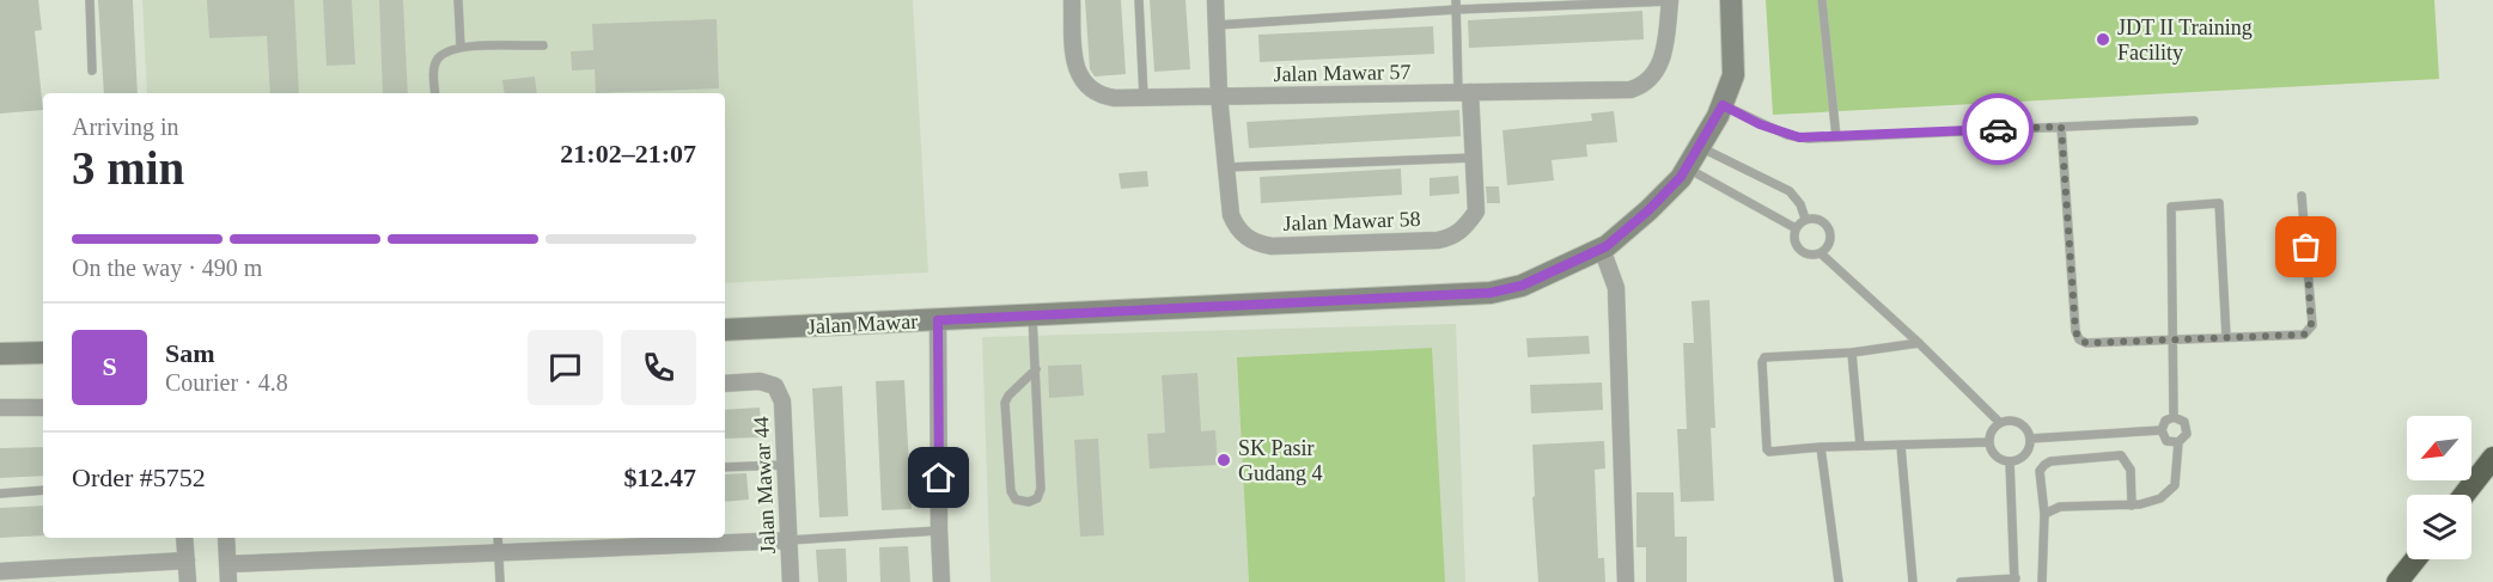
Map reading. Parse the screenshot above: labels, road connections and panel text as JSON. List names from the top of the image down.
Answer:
{
  "streets": {
    "street": [
      "Jalan Mawar 57",
      "Jalan Mawar 58",
      "Jalan Mawar",
      "Jalan Mawar 44"
    ]
  },
  "crossings": [
    ["Jalan Mawar 57", "Jalan Mawar 58"]
  ],
  "places": ["JDT II Training Facility", "SK Pasir Gudang 4"],
  "north": "bottom left",
  "page": {
    "heading": ["3 min", "Arriving in", "21:02–21:07"],
    "panel": [
      "Sam",
      "Courier · 4.8",
      "Order #5752",
      "$12.47"
    ],
    "bar": "On the way · 490 m",
    "round": "S"
  }
}
